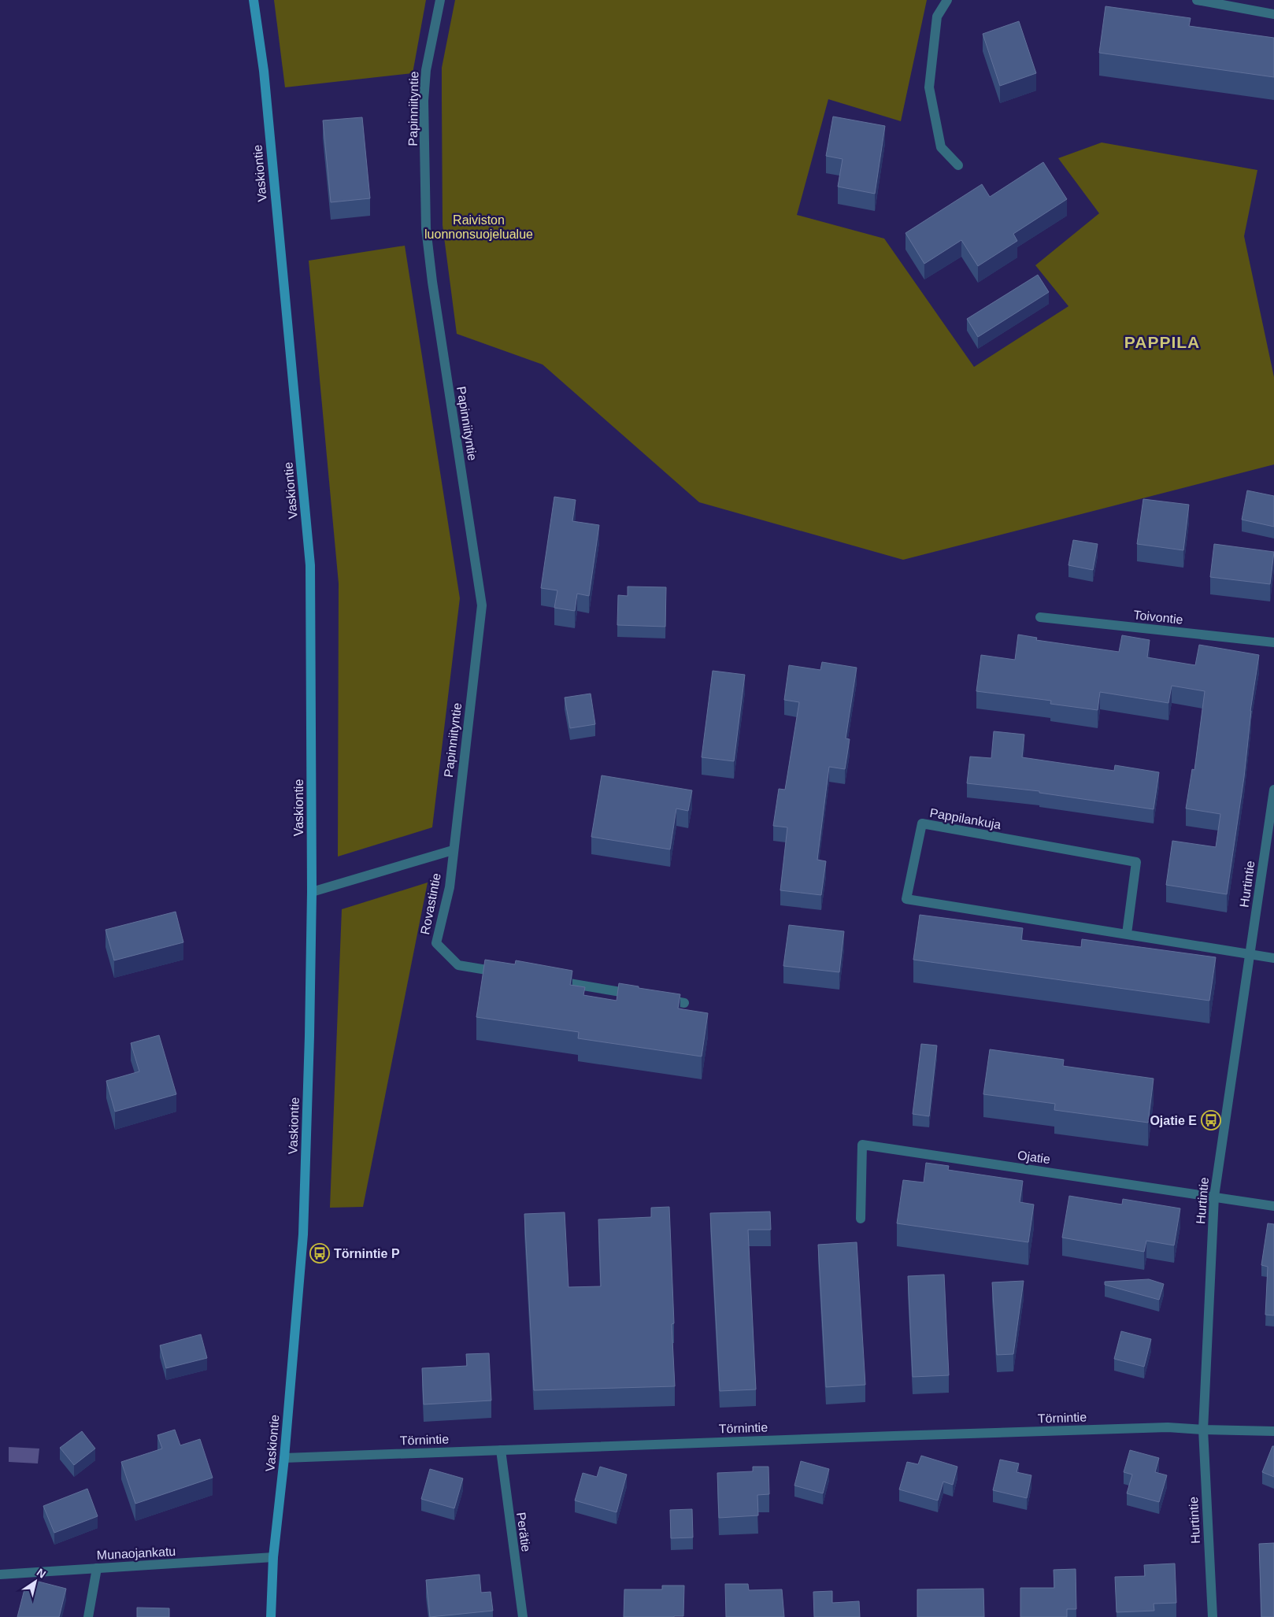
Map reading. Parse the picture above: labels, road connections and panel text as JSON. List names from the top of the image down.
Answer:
{
  "streets": {
    "main road": ["Vaskiontie"],
    "street": [
      "Papinniityntie",
      "Toivontie",
      "Pappilankuja",
      "Hurtintie",
      "Rovastintie",
      "Ojatie",
      "Törnintie",
      "Perätie",
      "Munaojankatu"
    ]
  },
  "crossings": [
    ["Papinniityntie", "Rovastintie"],
    ["Vaskiontie", "Rovastintie"],
    ["Vaskiontie", "Törnintie"],
    ["Vaskiontie", "Munaojankatu"],
    ["Pappilankuja", "Hurtintie"],
    ["Hurtintie", "Ojatie"],
    ["Hurtintie", "Törnintie"],
    ["Törnintie", "Perätie"]
  ],
  "districts": ["PAPPILA"],
  "parks": ["Raiviston luonnonsuojelualue"],
  "places": {
    "bus stop": ["Ojatie E", "Törnintie P"]
  },
  "north": "top right"
}
